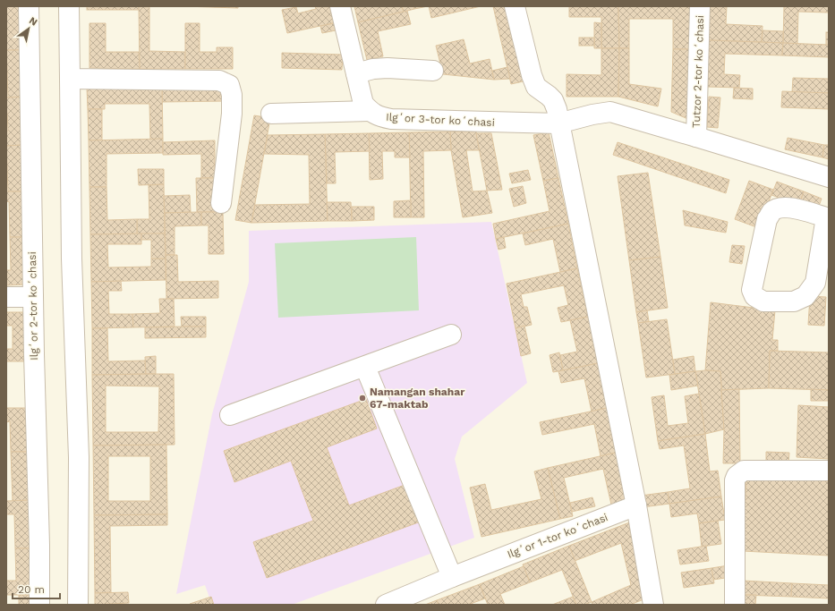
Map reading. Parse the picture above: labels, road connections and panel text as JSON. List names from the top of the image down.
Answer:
{
  "streets": {
    "street": [
      "Tutzor 2-tor koʻchasi",
      "Ilgʻor 3-tor koʻchasi",
      "Ilgʻor 2-tor koʻchasi",
      "Ilgʻor 1-tor koʻchasi"
    ]
  },
  "crossings": [
    ["Tutzor 2-tor koʻchasi", "Ilgʻor 3-tor koʻchasi"]
  ],
  "places": ["Namangan shahar 67-maktab"],
  "scale_bar": "20 m",
  "north": "top right"
}
